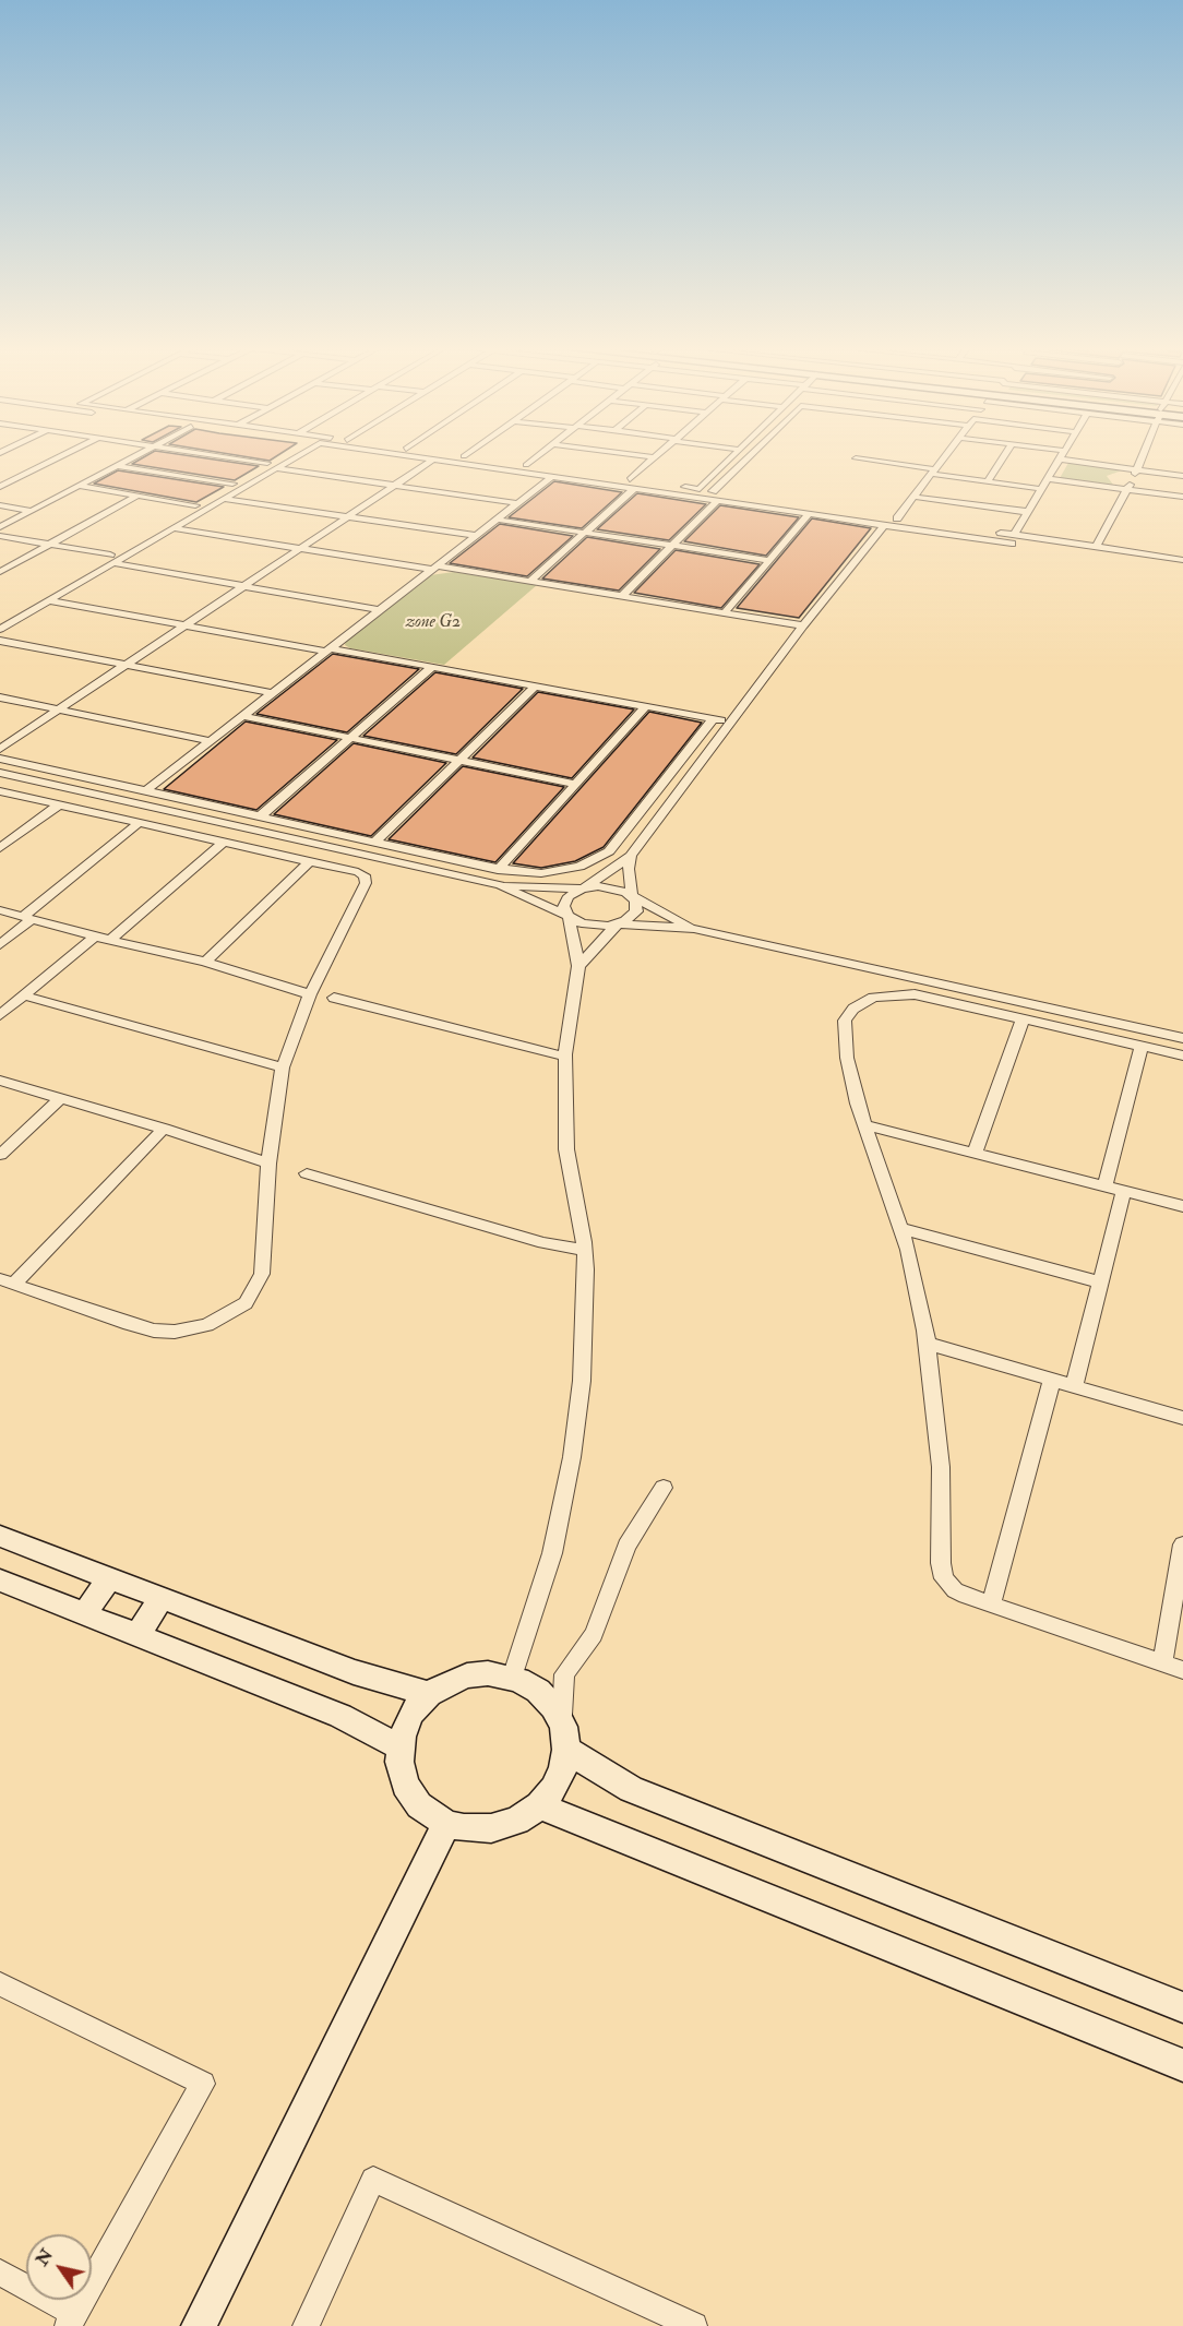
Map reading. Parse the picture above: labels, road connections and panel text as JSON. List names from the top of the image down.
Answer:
{
  "parks": ["zone G2"],
  "north": "top left"
}
